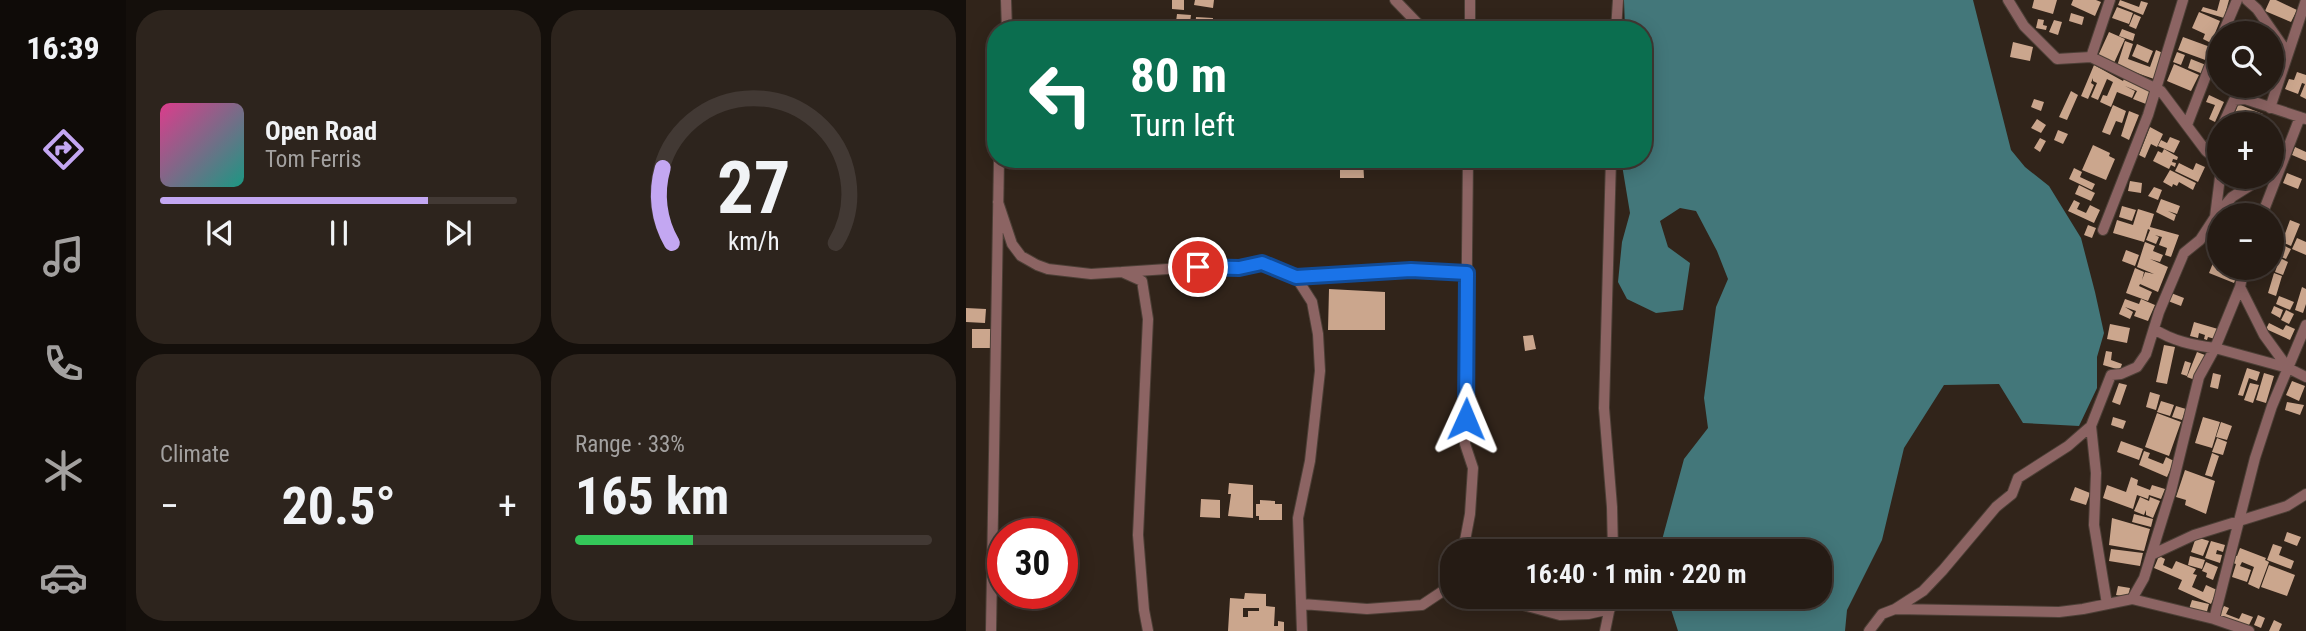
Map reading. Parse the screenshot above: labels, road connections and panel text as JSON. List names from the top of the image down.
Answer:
{
  "page": {
    "tabs": "16:39",
    "map_buttons": ["+", "−"],
    "turn": ["80 m", "Turn left"],
    "song": ["Open Road", "Tom Ferris"],
    "tile": [
      "Climate",
      ["Range · 33%", "165 km"]
    ],
    "heat": ["−", "20.5°", "+"],
    "limit": "30",
    "trip": "16:40 · 1 min · 220 m",
    "gauge": ["27", "km/h"]
  }
}
